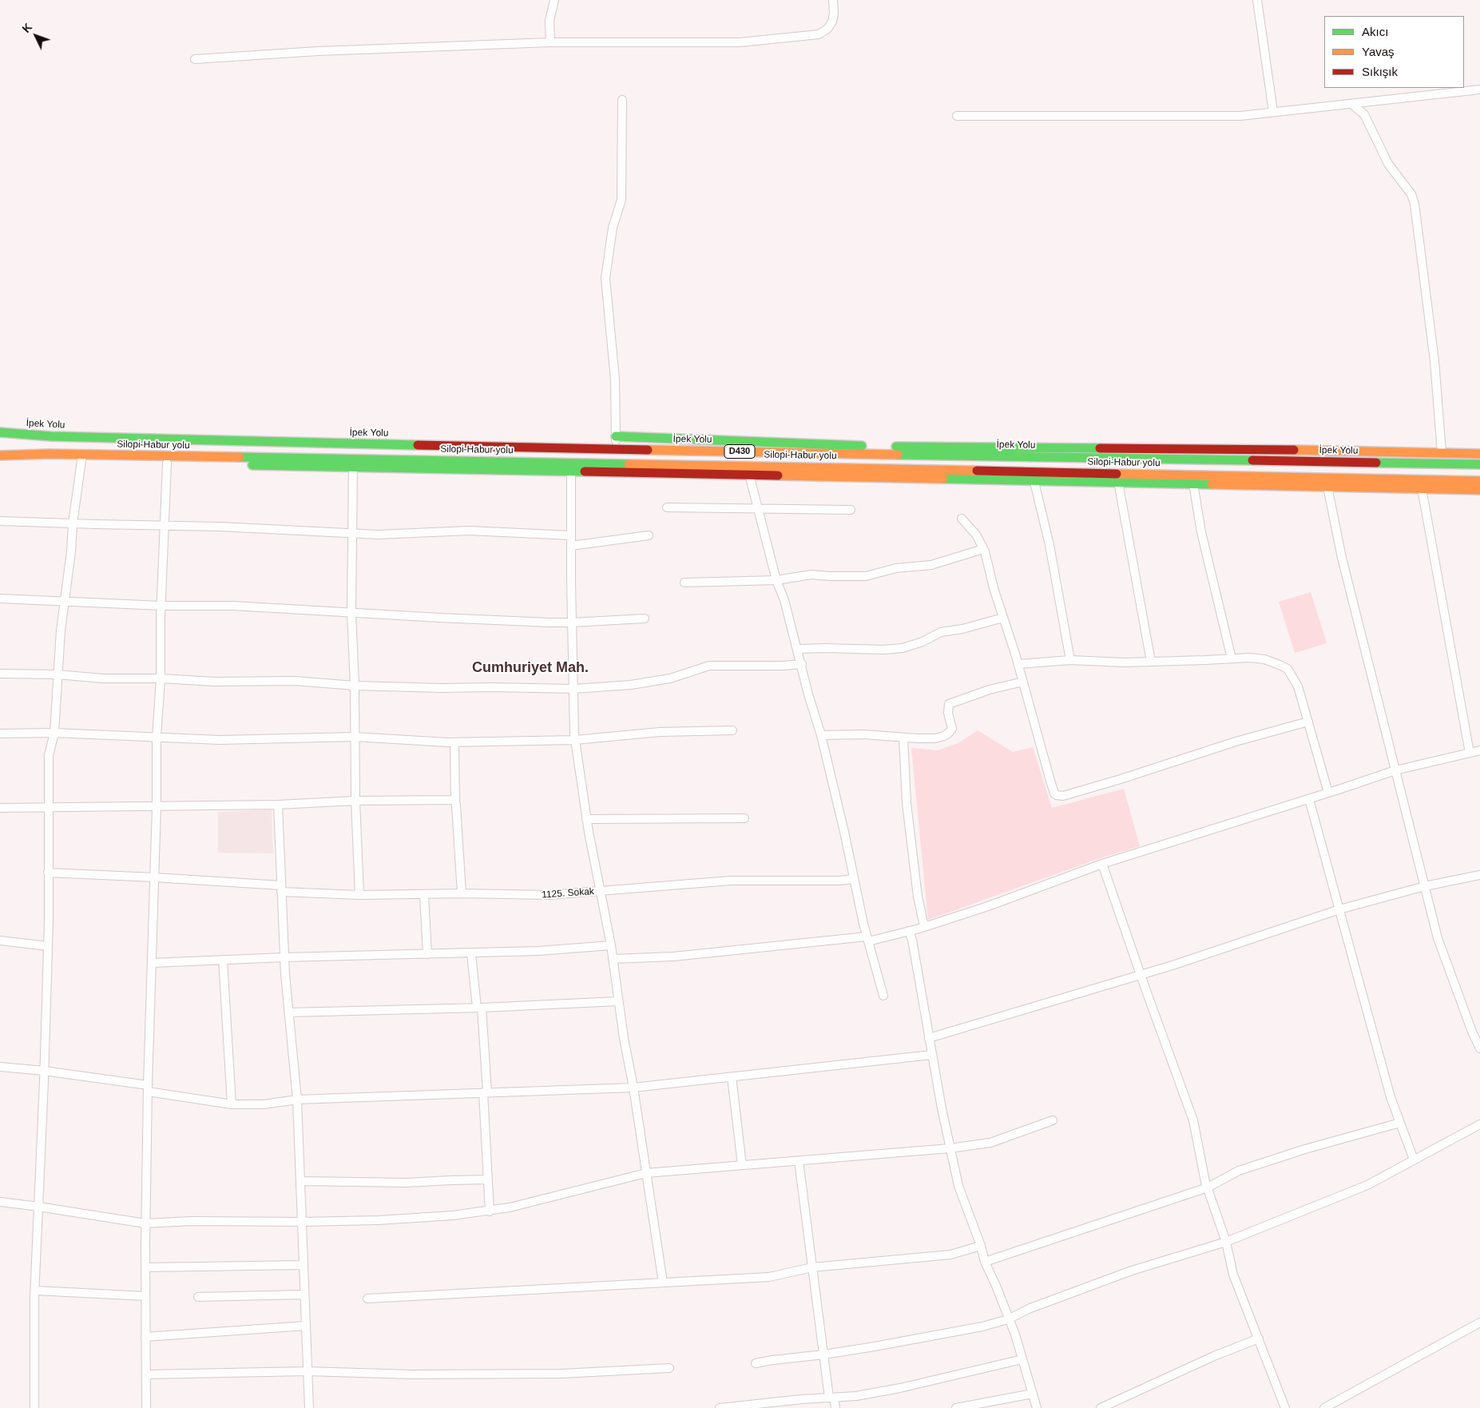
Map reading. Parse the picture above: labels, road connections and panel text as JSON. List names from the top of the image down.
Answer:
{
  "streets": {
    "main road": ["İpek Yolu", "Silopi-Habur yolu", "D430"],
    "street": ["1125. Sokak"]
  },
  "districts": ["Cumhuriyet Mah."],
  "legend": ["Akıcı", "Yavaş", "Sıkışık"],
  "north": "top left"
}
